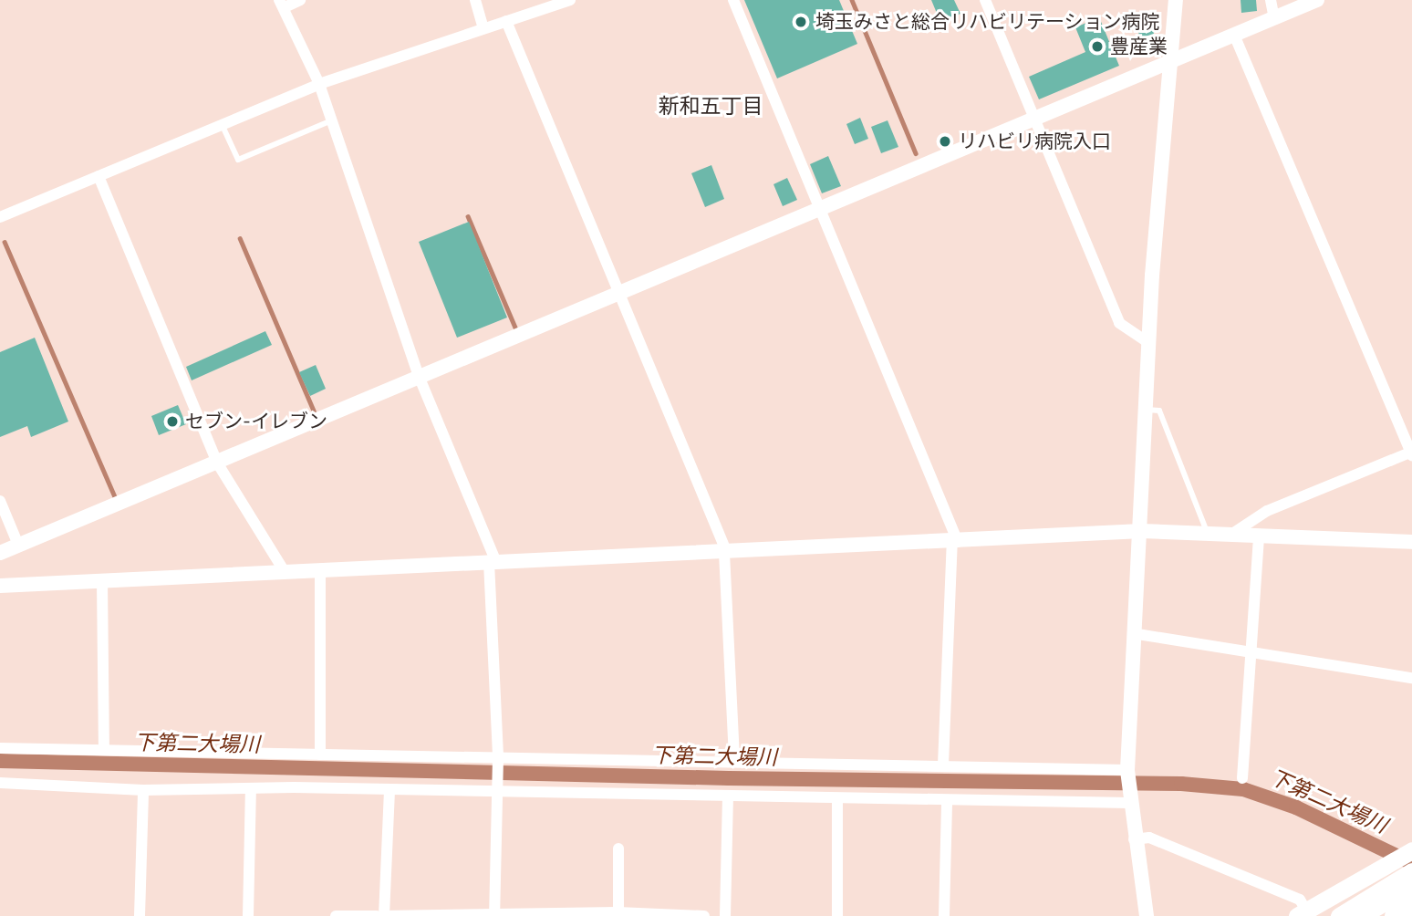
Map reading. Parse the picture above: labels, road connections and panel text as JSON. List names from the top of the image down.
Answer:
{
  "districts": ["新和五丁目"],
  "water": ["下第二大場川"],
  "places": [
    "埼玉みさと総合リハビリテーション病院",
    "豊産業",
    "リハビリ病院入口",
    "セブン-イレブン"
  ]
}
